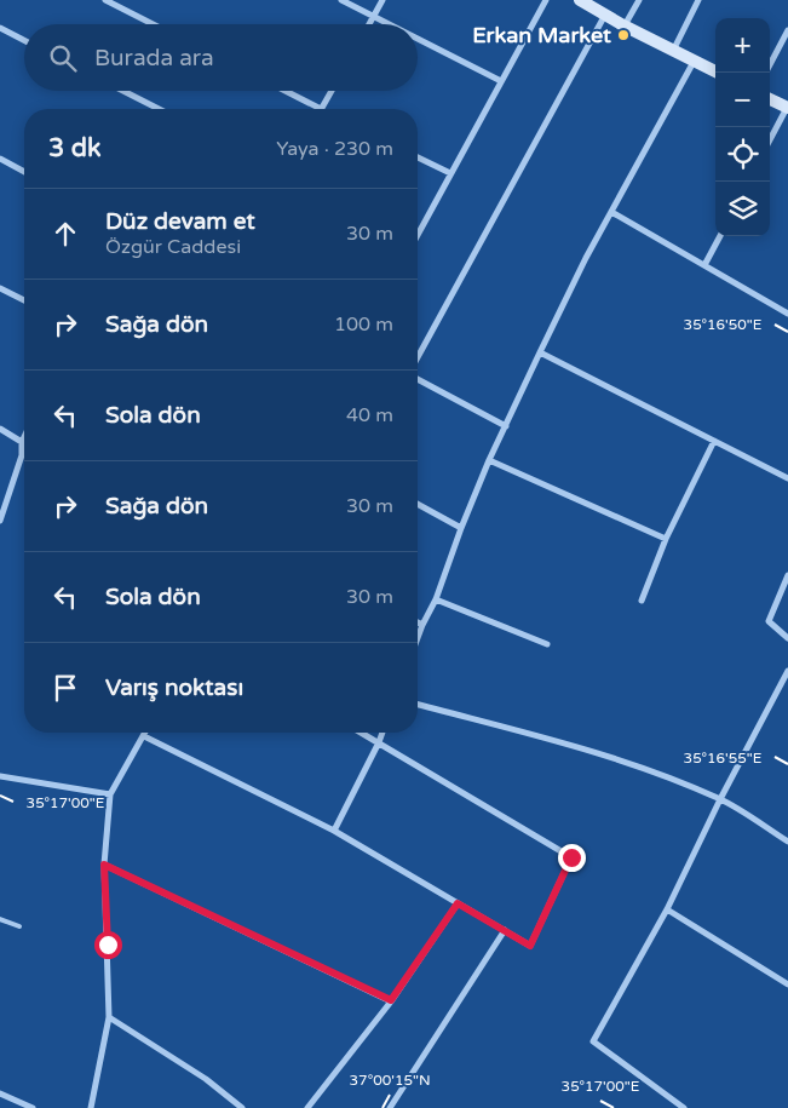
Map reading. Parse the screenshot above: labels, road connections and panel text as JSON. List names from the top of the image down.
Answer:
{
  "places": ["Erkan Market"],
  "page": {
    "map_buttons": ["+", "−"],
    "search": "Burada ara",
    "heading": ["3 dk", "Yaya · 230 m"],
    "list": [
      ["Düz devam et", "Özgür Caddesi", "30 m"],
      ["Sağa dön", "100 m"],
      ["Sola dön", "40 m"],
      ["Sağa dön", "30 m"],
      ["Sola dön", "30 m"],
      "Varış noktası"
    ]
  },
  "coordinates": [
    "35°16'50\"E",
    "35°16'55\"E",
    "35°17'00\"E",
    "37°00'15\"N"
  ]
}
